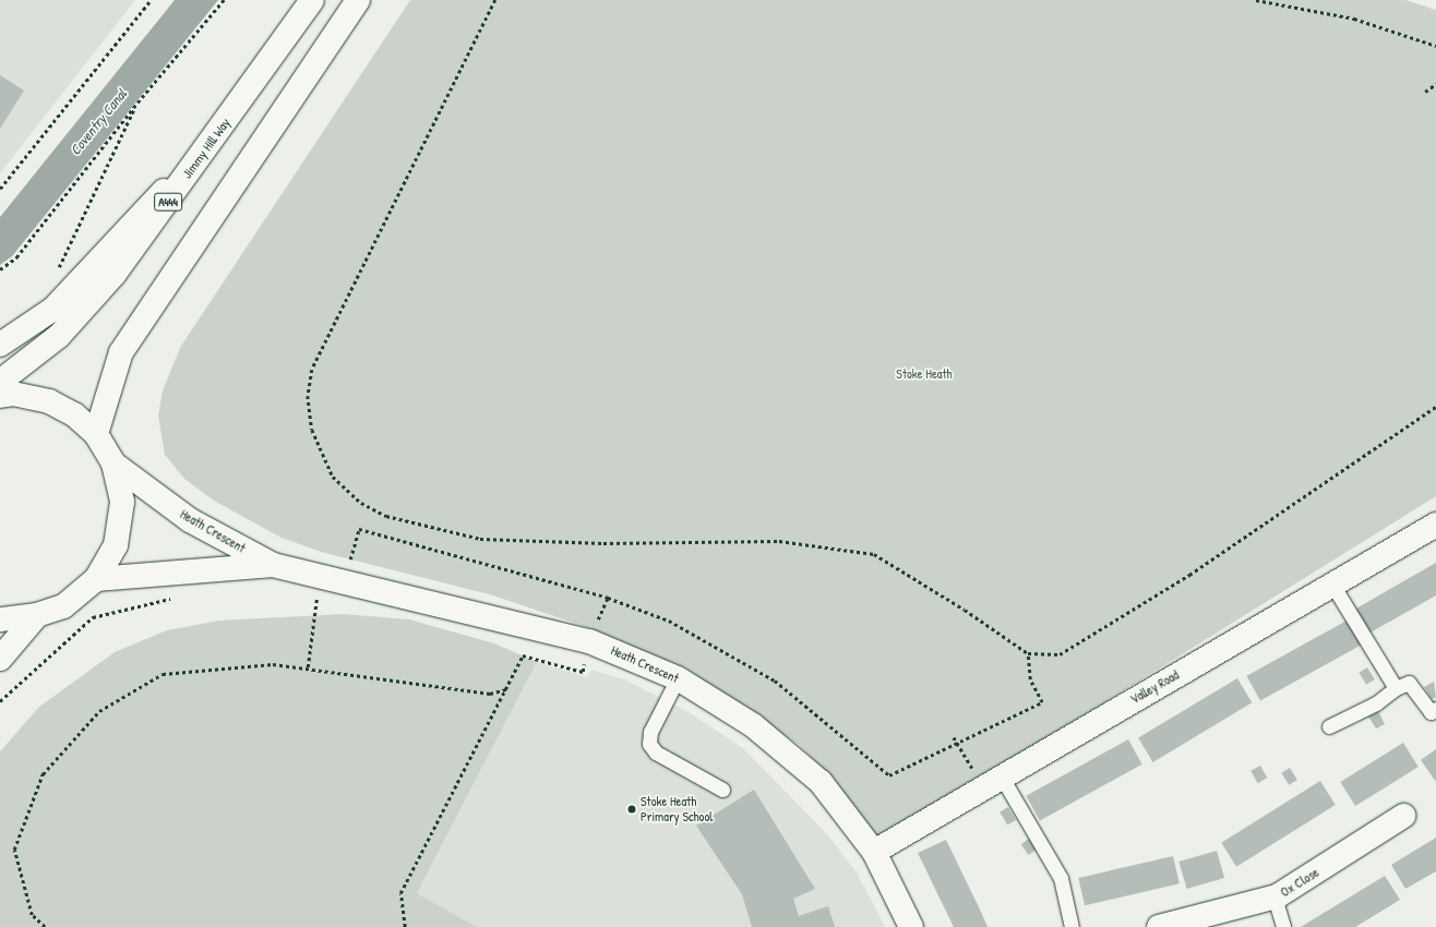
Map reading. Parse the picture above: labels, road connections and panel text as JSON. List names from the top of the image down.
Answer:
{
  "streets": {
    "main road": [
      "Jimmy Hill Way",
      "A444",
      "Heath Crescent",
      "Valley Road",
      "Ox Close"
    ]
  },
  "crossings": [
    ["Heath Crescent", "Valley Road"]
  ],
  "water": ["Coventry Canal"],
  "parks": ["Stoke Heath"],
  "places": ["Stoke Heath Primary School"]
}
